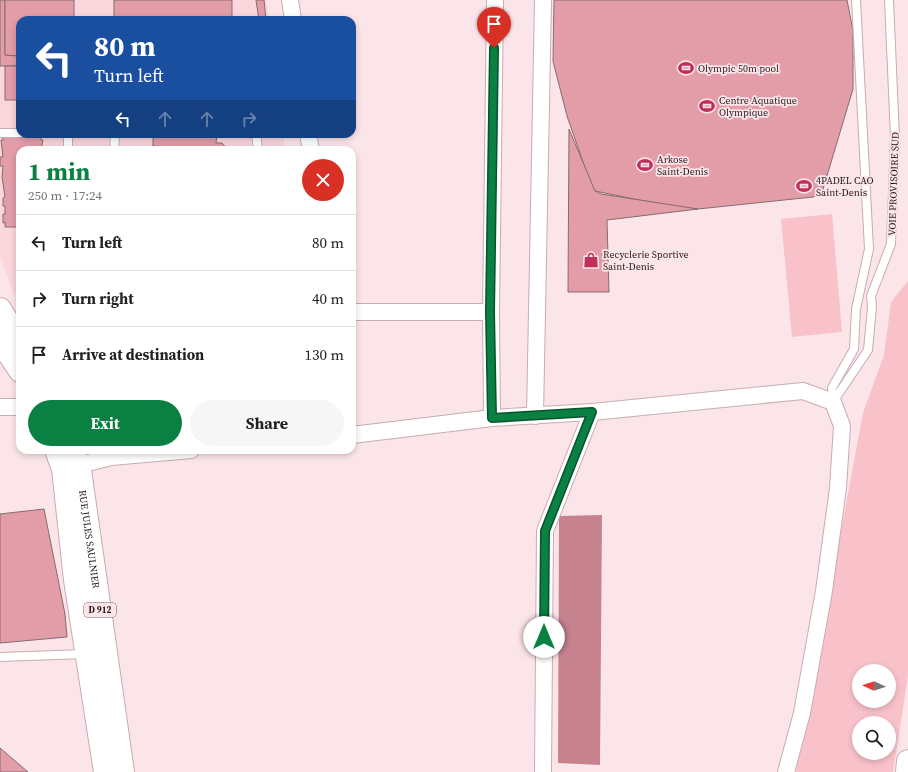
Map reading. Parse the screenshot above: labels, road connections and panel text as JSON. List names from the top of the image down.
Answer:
{
  "streets": {
    "main road": ["RUE JULES SAULNIER", "D 912"],
    "lane": ["VOIE PROVISOIRE SUD"]
  },
  "places": {
    "sports": [
      "Olympic 50m pool",
      "Centre Aquatique Olympique",
      "Arkose Saint-Denis",
      "4PADEL CAO Saint-Denis"
    ],
    "shop": ["Recyclerie Sportive Saint-Denis"]
  },
  "north": "left",
  "page": {
    "turn": ["80 m", "Turn left"],
    "heading": ["1 min", "250 m · 17:24"],
    "list": [
      {
        "name": "Turn left",
        "value": "80 m"
      },
      {
        "name": "Turn right",
        "value": "40 m"
      },
      {
        "name": "Arrive at destination",
        "value": "130 m"
      }
    ],
    "buttons": ["Exit", "Share"]
  }
}
